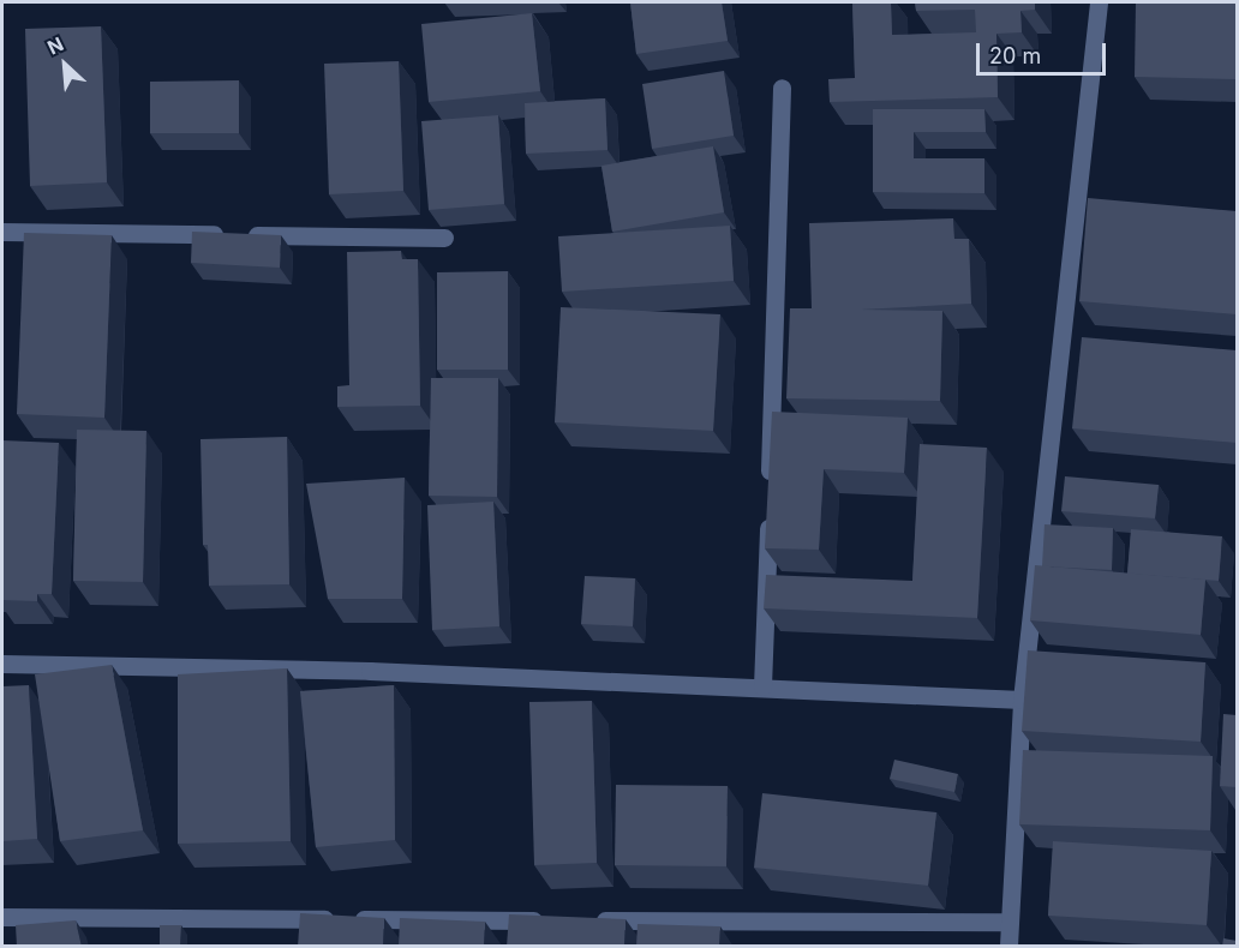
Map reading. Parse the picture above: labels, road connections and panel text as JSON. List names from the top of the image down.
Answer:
{
  "scale_bar": "20 m",
  "north": "top left"
}
